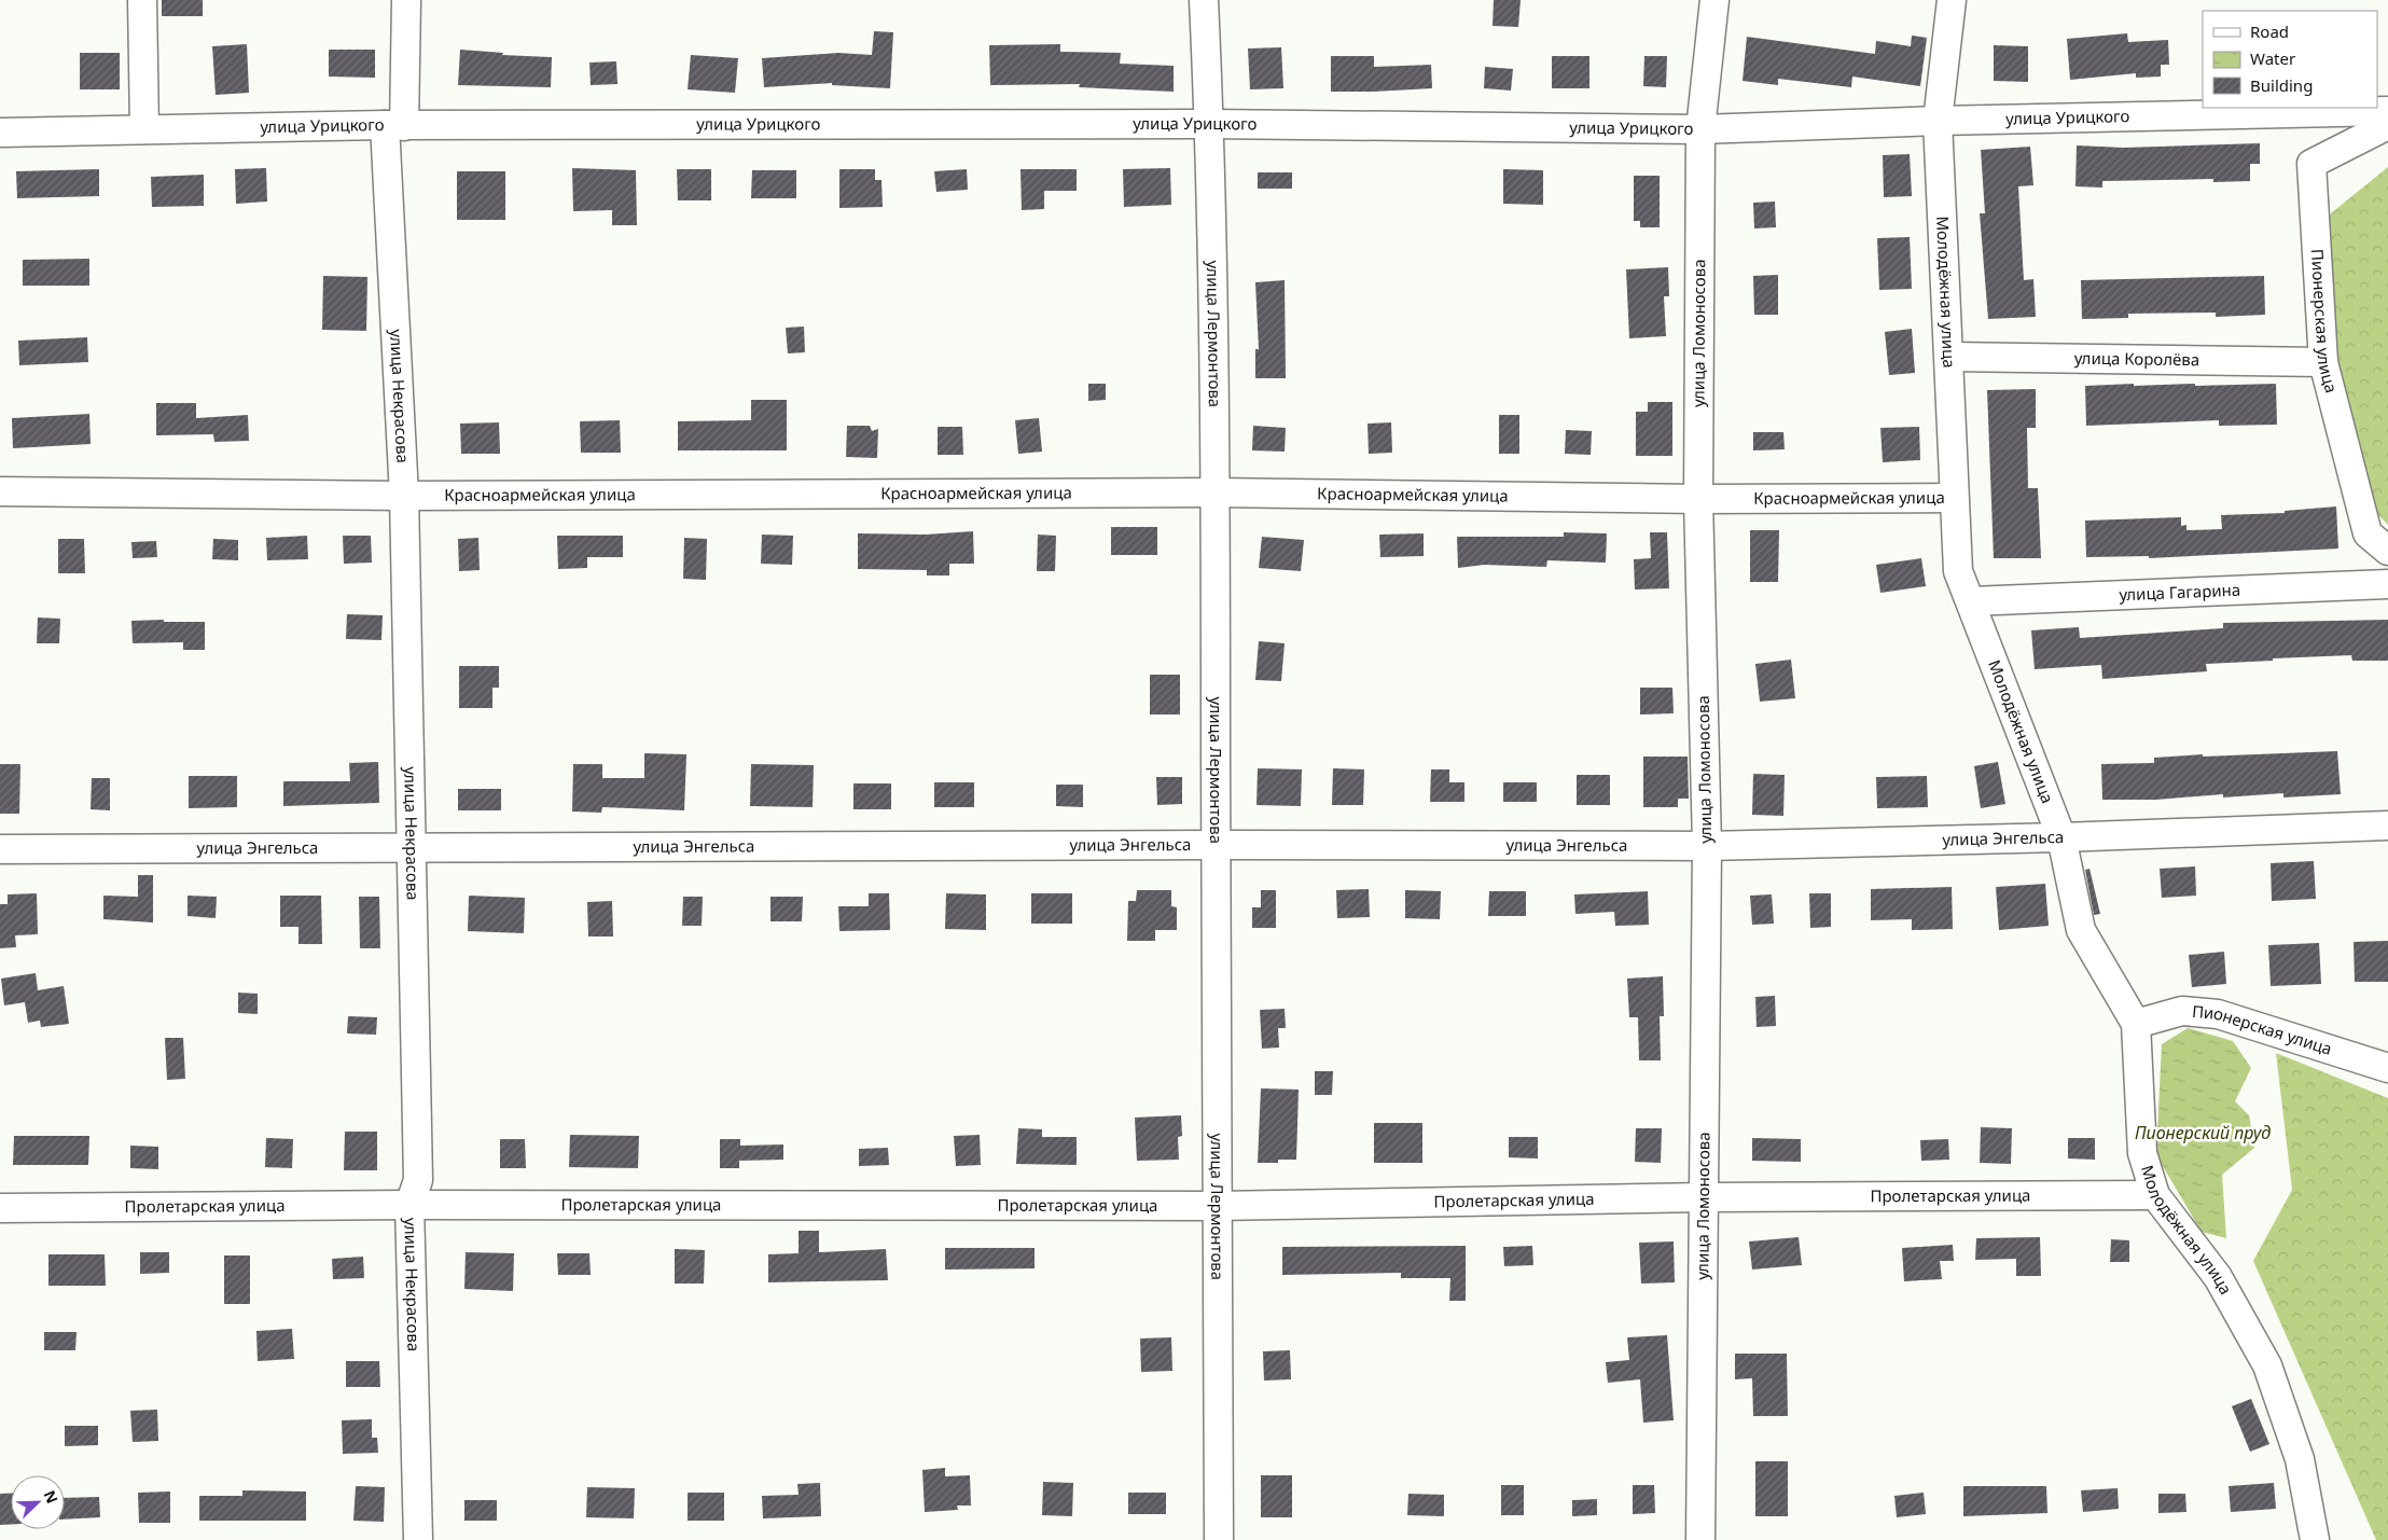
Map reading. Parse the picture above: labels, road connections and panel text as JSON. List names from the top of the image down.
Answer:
{
  "streets": {
    "street": [
      "улица Урицкого",
      "Молодёжная улица",
      "Пионерская улица",
      "улица Лермонтова",
      "улица Ломоносова",
      "улица Королёва",
      "улица Некрасова",
      "Красноармейская улица",
      "улица Гагарина",
      "улица Энгельса",
      "Пролетарская улица"
    ]
  },
  "crossings": [
    ["улица Урицкого", "Молодёжная улица"],
    ["улица Урицкого", "улица Лермонтова"],
    ["улица Урицкого", "улица Ломоносова"],
    ["улица Урицкого", "улица Некрасова"],
    ["Молодёжная улица", "Пионерская улица"],
    ["Молодёжная улица", "улица Королёва"],
    ["Молодёжная улица", "Красноармейская улица"],
    ["Молодёжная улица", "улица Гагарина"],
    ["Молодёжная улица", "улица Энгельса"],
    ["Молодёжная улица", "Пролетарская улица"],
    ["Пионерская улица", "улица Королёва"],
    ["улица Лермонтова", "Красноармейская улица"],
    ["улица Лермонтова", "улица Энгельса"],
    ["улица Лермонтова", "Пролетарская улица"],
    ["улица Ломоносова", "Красноармейская улица"],
    ["улица Ломоносова", "улица Энгельса"],
    ["улица Ломоносова", "Пролетарская улица"],
    ["улица Некрасова", "Красноармейская улица"],
    ["улица Некрасова", "улица Энгельса"],
    ["улица Некрасова", "Пролетарская улица"]
  ],
  "water": ["Пионерский пруд"],
  "legend": ["Road", "Water", "Building"],
  "north": "top right"
}
